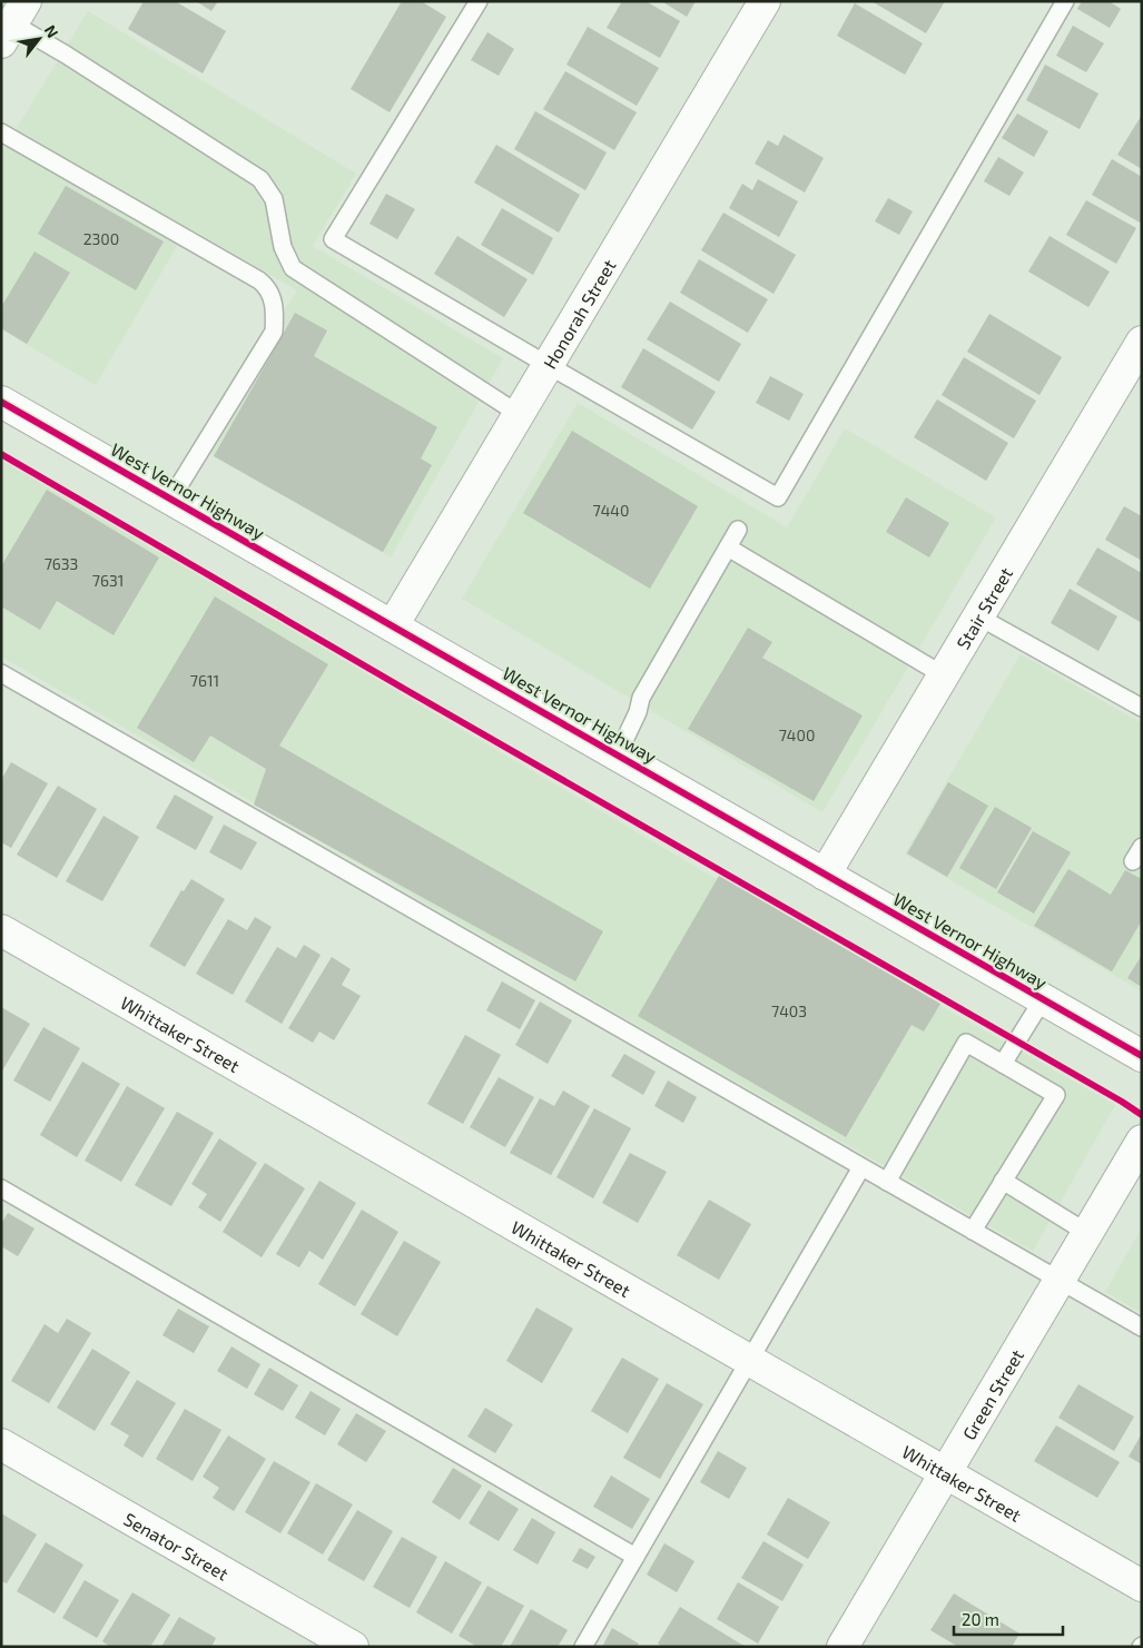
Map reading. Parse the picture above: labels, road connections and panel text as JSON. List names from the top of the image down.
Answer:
{
  "streets": {
    "street": [
      "Honorah Street",
      "West Vernor Highway",
      "Stair Street",
      "Whittaker Street",
      "Green Street",
      "Senator Street"
    ]
  },
  "crossings": [
    ["Honorah Street", "West Vernor Highway"],
    ["West Vernor Highway", "Stair Street"],
    ["Whittaker Street", "Green Street"]
  ],
  "house_numbers": [
    "2300",
    "7440",
    "7633",
    "7631",
    "7611",
    "7400",
    "7403"
  ],
  "scale_bar": "20 m",
  "north": "top right"
}
